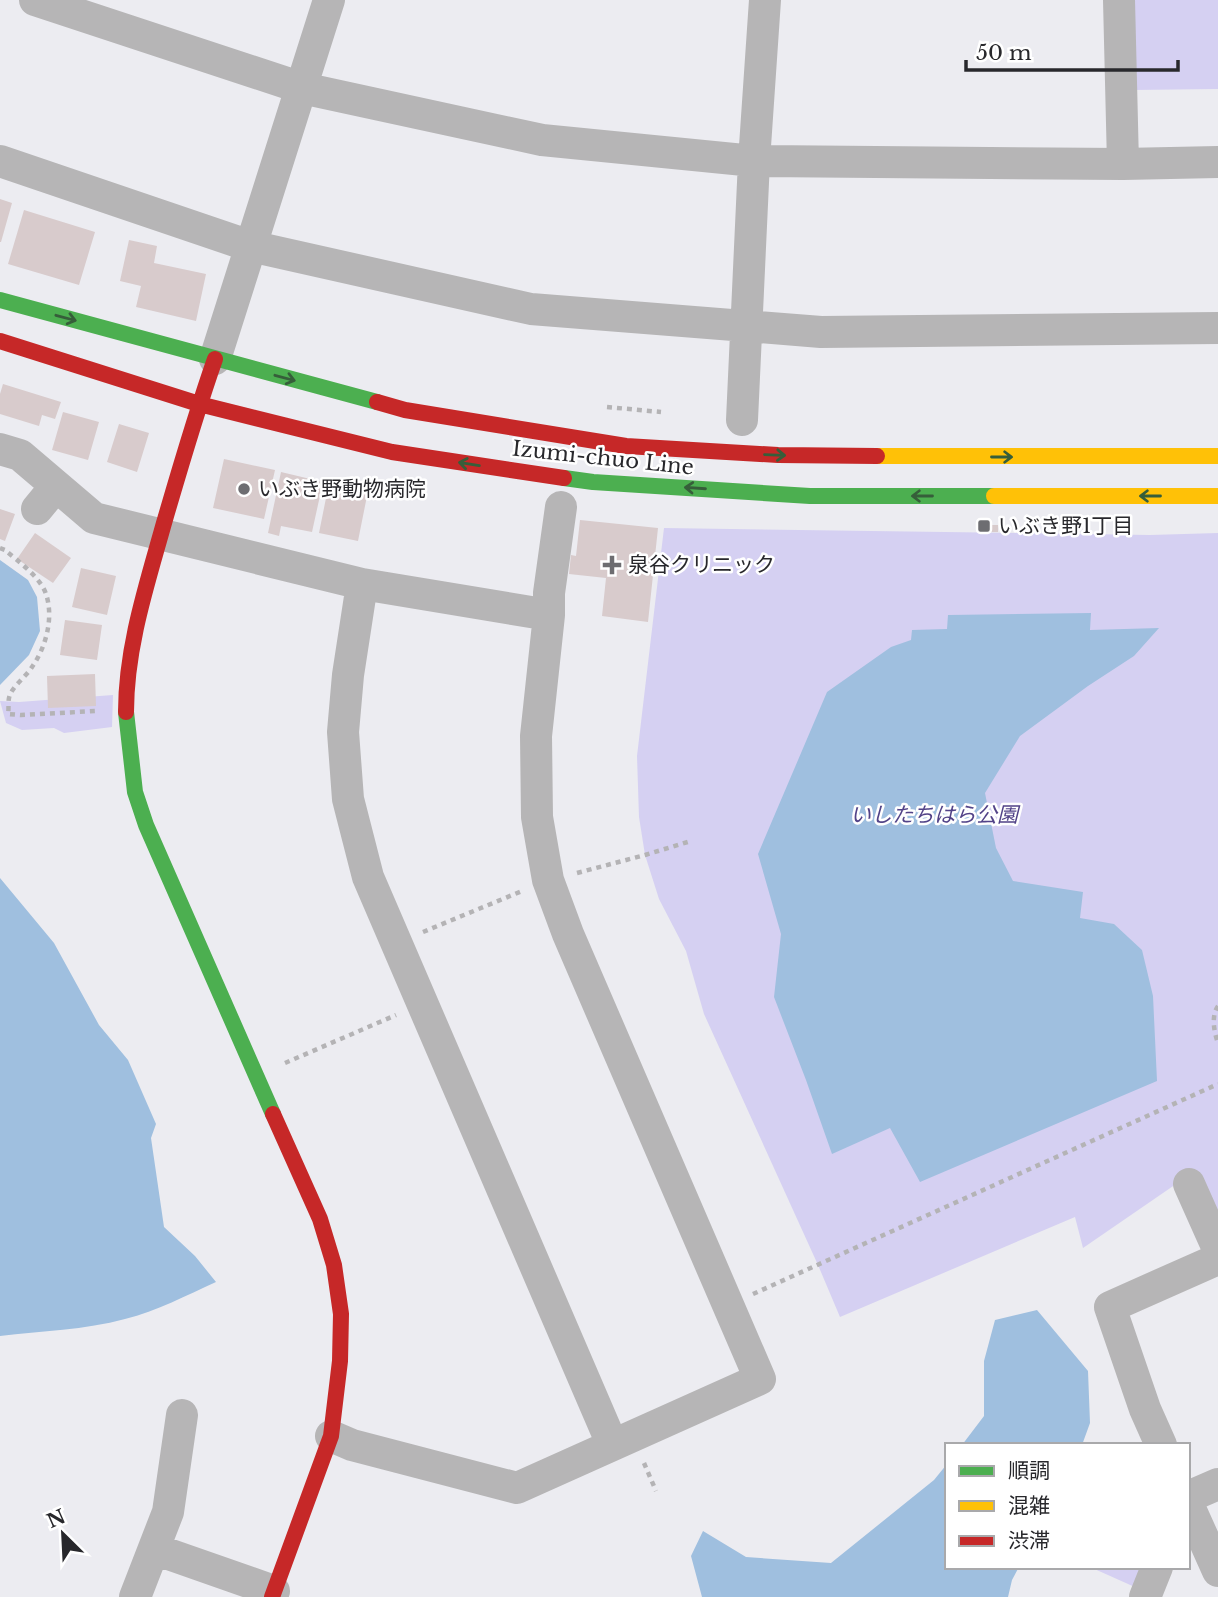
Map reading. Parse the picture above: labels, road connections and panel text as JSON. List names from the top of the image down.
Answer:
{
  "streets": {
    "street": ["Izumi-chuo Line"]
  },
  "parks": ["いしたちはら公園"],
  "places": {
    "other": ["いぶき野動物病院"],
    "transit": ["いぶき野1丁目"],
    "health": ["泉谷クリニック"]
  },
  "legend": ["順調", "混雑", "渋滞"],
  "scale_bar": "50 m",
  "north": "top left"
}
